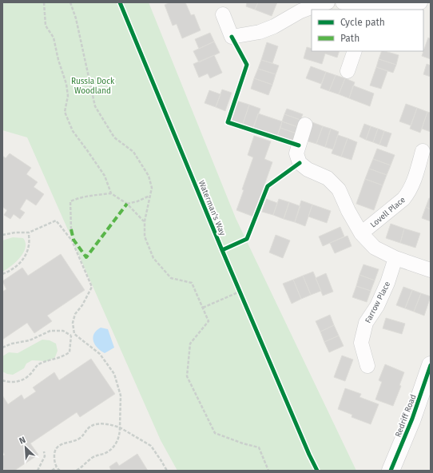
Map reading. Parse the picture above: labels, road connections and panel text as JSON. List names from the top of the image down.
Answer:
{
  "streets": {
    "main road": ["Redriff Road"],
    "street": ["Lovell Place", "Farrow Place"],
    "cycle path": ["Waterman's Way"]
  },
  "parks": ["Russia Dock Woodland"],
  "legend": ["Cycle path", "Path"],
  "north": "top left"
}
